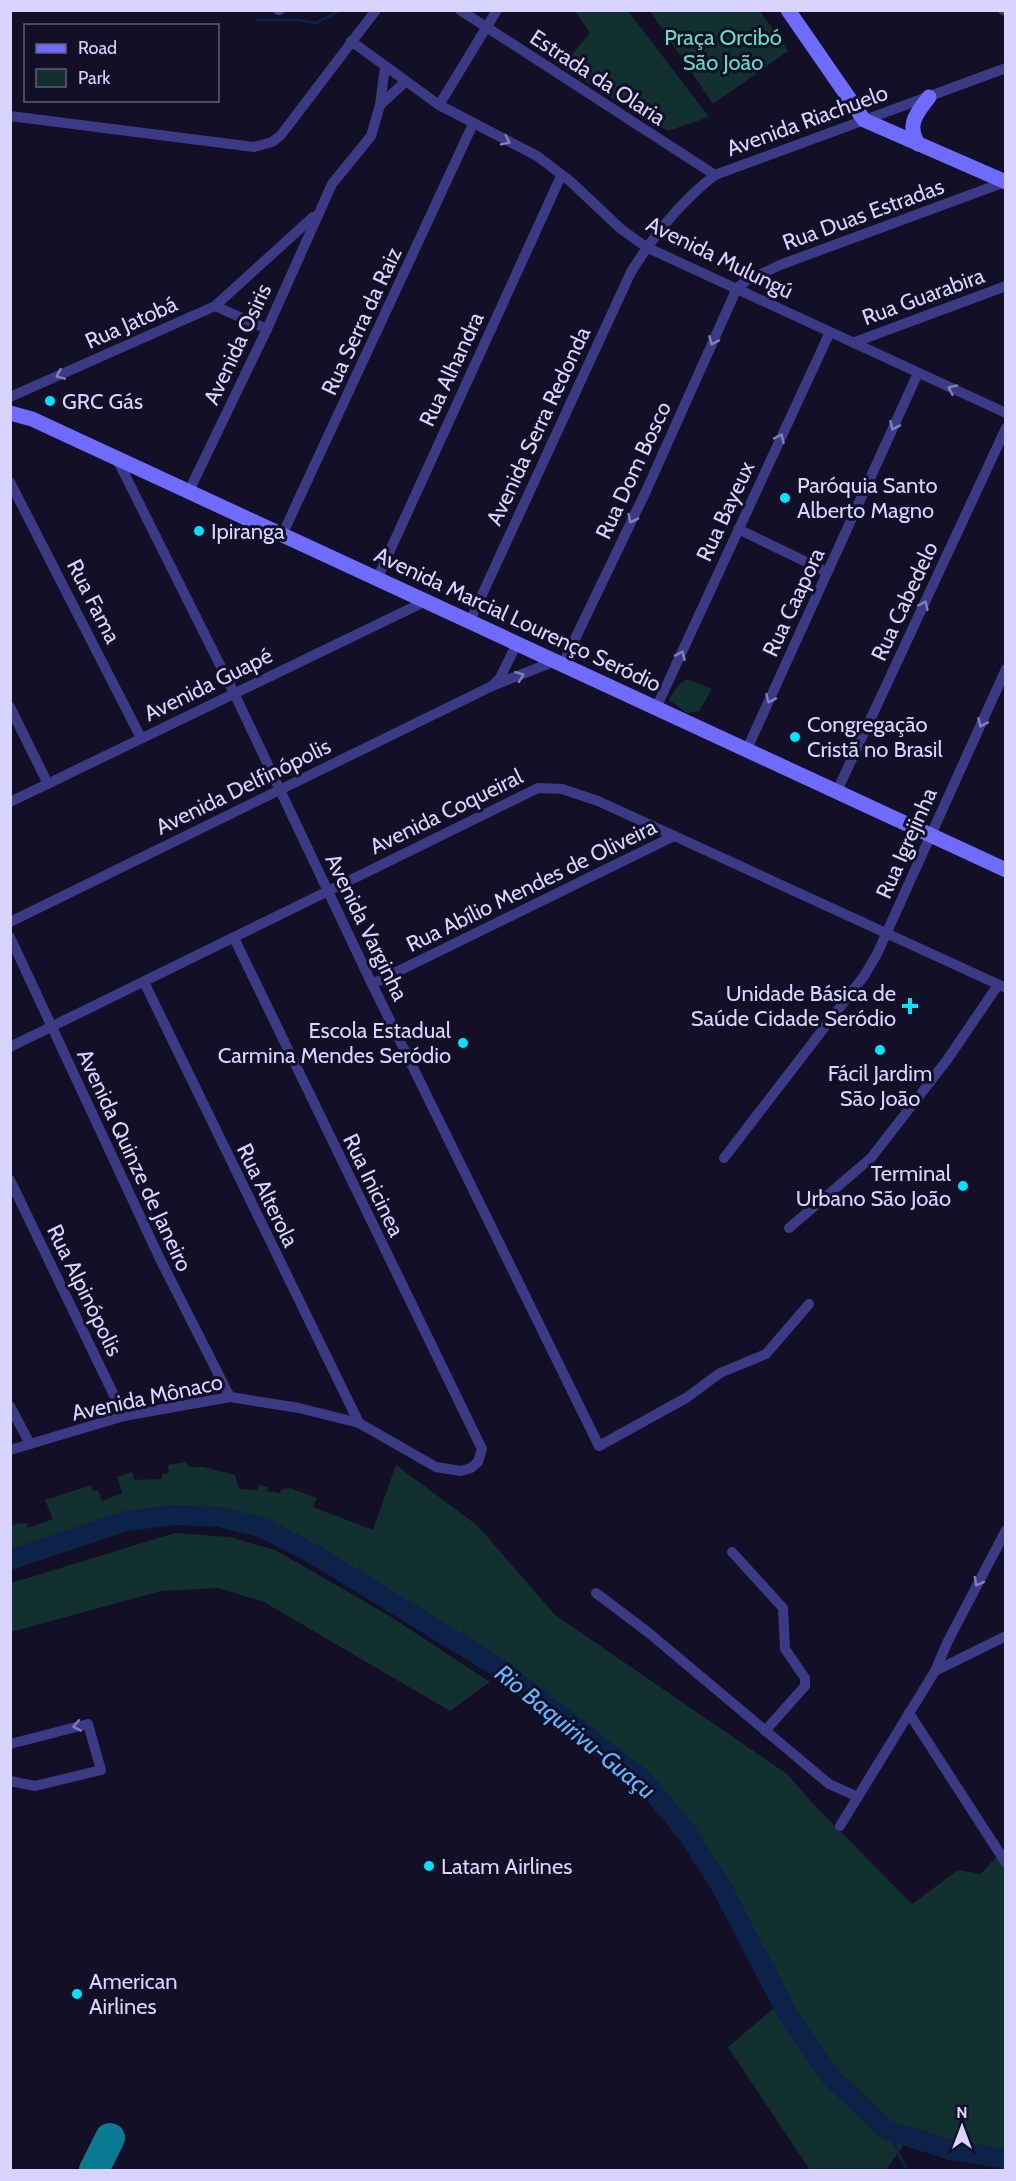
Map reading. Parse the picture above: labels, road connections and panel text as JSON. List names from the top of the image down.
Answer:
{
  "streets": {
    "main road": ["Avenida Marcial Lourenço Seródio"],
    "street": [
      "Estrada da Olaria",
      "Avenida Riachuelo",
      "Rua Duas Estradas",
      "Avenida Mulungú",
      "Rua Guarabira",
      "Rua Serra da Raiz",
      "Rua Jatobá",
      "Avenida Osiris",
      "Rua Alhandra",
      "Avenida Serra Redonda",
      "Rua Dom Bosco",
      "Rua Bayeux",
      "Rua Fama",
      "Rua Cabedelo",
      "Rua Caapora",
      "Avenida Guapé",
      "Avenida Delfinópolis",
      "Avenida Coqueiral",
      "Rua Igrejinha",
      "Rua Abílio Mendes de Oliveira",
      "Avenida Varginha",
      "Avenida Quinze de Janeiro",
      "Rua Inicinea",
      "Rua Alterola",
      "Rua Alpinópolis",
      "Avenida Mônaco"
    ]
  },
  "crossings": [
    ["Estrada da Olaria", "Avenida Riachuelo"],
    ["Avenida Riachuelo", "Avenida Mulungú"],
    ["Avenida Riachuelo", "Avenida Serra Redonda"],
    ["Rua Duas Estradas", "Avenida Mulungú"],
    ["Rua Duas Estradas", "Rua Dom Bosco"],
    ["Avenida Mulungú", "Rua Guarabira"],
    ["Avenida Mulungú", "Rua Serra da Raiz"],
    ["Avenida Mulungú", "Avenida Osiris"],
    ["Avenida Mulungú", "Rua Alhandra"],
    ["Avenida Mulungú", "Avenida Serra Redonda"],
    ["Avenida Mulungú", "Rua Dom Bosco"],
    ["Avenida Mulungú", "Rua Bayeux"],
    ["Avenida Mulungú", "Rua Caapora"],
    ["Rua Serra da Raiz", "Avenida Marcial Lourenço Seródio"],
    ["Rua Jatobá", "Avenida Osiris"],
    ["Avenida Osiris", "Avenida Marcial Lourenço Seródio"],
    ["Rua Alhandra", "Avenida Marcial Lourenço Seródio"],
    ["Avenida Serra Redonda", "Avenida Marcial Lourenço Seródio"],
    ["Rua Dom Bosco", "Avenida Marcial Lourenço Seródio"],
    ["Rua Dom Bosco", "Avenida Delfinópolis"],
    ["Rua Bayeux", "Avenida Marcial Lourenço Seródio"],
    ["Rua Fama", "Avenida Guapé"],
    ["Rua Cabedelo", "Avenida Marcial Lourenço Seródio"],
    ["Rua Caapora", "Avenida Marcial Lourenço Seródio"],
    ["Avenida Marcial Lourenço Seródio", "Avenida Guapé"],
    ["Avenida Marcial Lourenço Seródio", "Avenida Delfinópolis"],
    ["Avenida Marcial Lourenço Seródio", "Rua Igrejinha"],
    ["Avenida Marcial Lourenço Seródio", "Avenida Varginha"],
    ["Avenida Guapé", "Avenida Varginha"],
    ["Avenida Delfinópolis", "Avenida Varginha"],
    ["Avenida Coqueiral", "Rua Igrejinha"],
    ["Avenida Coqueiral", "Rua Abílio Mendes de Oliveira"],
    ["Avenida Coqueiral", "Avenida Varginha"],
    ["Avenida Coqueiral", "Avenida Quinze de Janeiro"],
    ["Avenida Coqueiral", "Rua Inicinea"],
    ["Avenida Coqueiral", "Rua Alterola"],
    ["Rua Abílio Mendes de Oliveira", "Avenida Varginha"],
    ["Avenida Quinze de Janeiro", "Avenida Mônaco"],
    ["Rua Inicinea", "Avenida Mônaco"],
    ["Rua Alterola", "Avenida Mônaco"],
    ["Rua Alpinópolis", "Avenida Mônaco"]
  ],
  "one_way": [
    "Rua Jatobá",
    "Rua Dom Bosco",
    "Rua Bayeux",
    "Rua Cabedelo",
    "Rua Caapora"
  ],
  "water": ["Rio Baquirivu-Guaçu"],
  "parks": ["Praça Orcibó São João"],
  "places": {
    "other": [
      "GRC Gás",
      "Paróquia Santo Alberto Magno",
      "Ipiranga",
      "Congregação Cristã no Brasil",
      "Escola Estadual Carmina Mendes Seródio",
      "Fácil Jardim São João",
      "Terminal Urbano São João",
      "Latam Airlines",
      "American Airlines"
    ],
    "health": ["Unidade Básica de Saúde Cidade Seródio"]
  },
  "legend": ["Road", "Park"],
  "north": "top"
}
